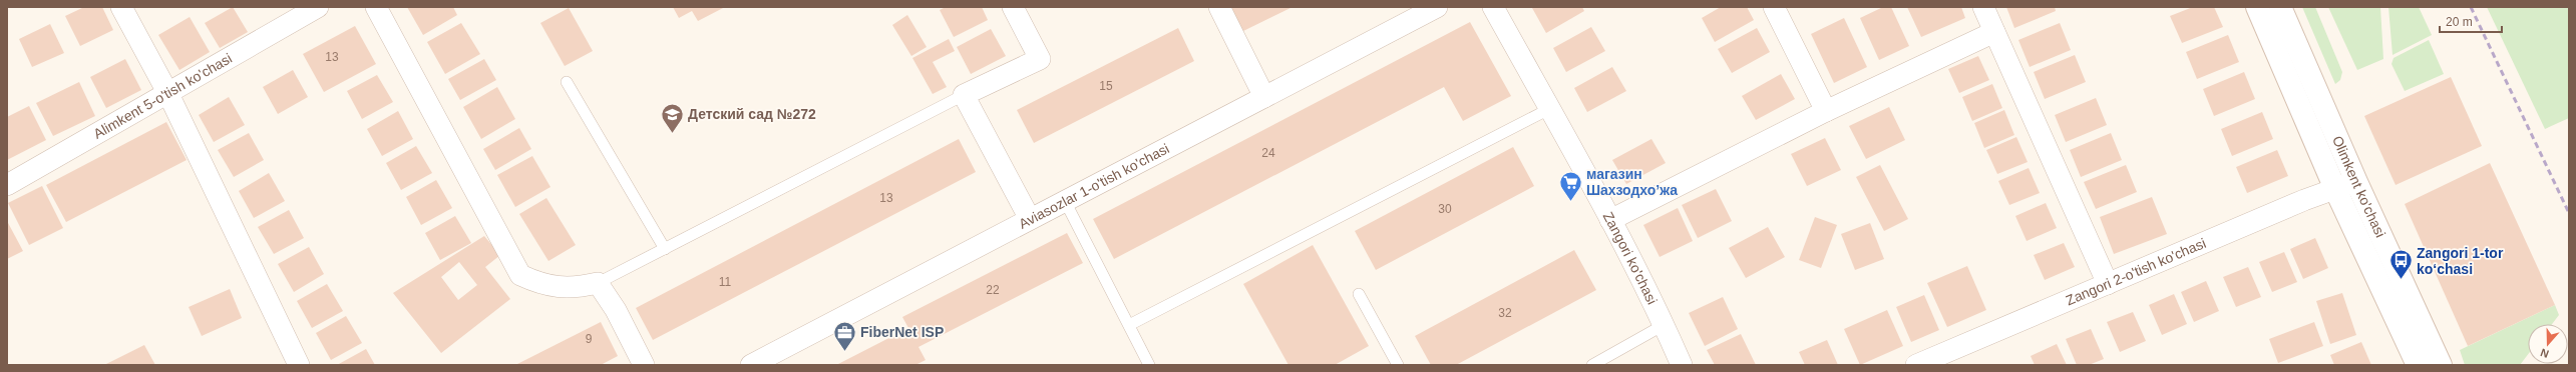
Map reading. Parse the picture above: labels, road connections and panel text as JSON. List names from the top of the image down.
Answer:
{
  "streets": {
    "main road": ["Olimkent ko'chasi"],
    "street": [
      "Alimkent 5-o'tish ko'chasi",
      "Aviasozlar 1-o'tish ko'chasi",
      "Zangori ko'chasi",
      "Zangori 2-o'tish ko'chasi"
    ]
  },
  "crossings": [
    ["Olimkent ko'chasi", "Zangori 2-o'tish ko'chasi"]
  ],
  "places": {
    "school or university": ["Детский сад №272"],
    "supermarket": ["магазин Шахзодхо’жа"],
    "bus stop": ["Zangori 1-tor ko‘chasi"],
    "office": ["FiberNet ISP"]
  },
  "house_numbers": [
    "13",
    "15",
    "24",
    "13",
    "30",
    "11",
    "22",
    "32",
    "9"
  ],
  "scale_bar": "20 m",
  "north": "bottom"
}
